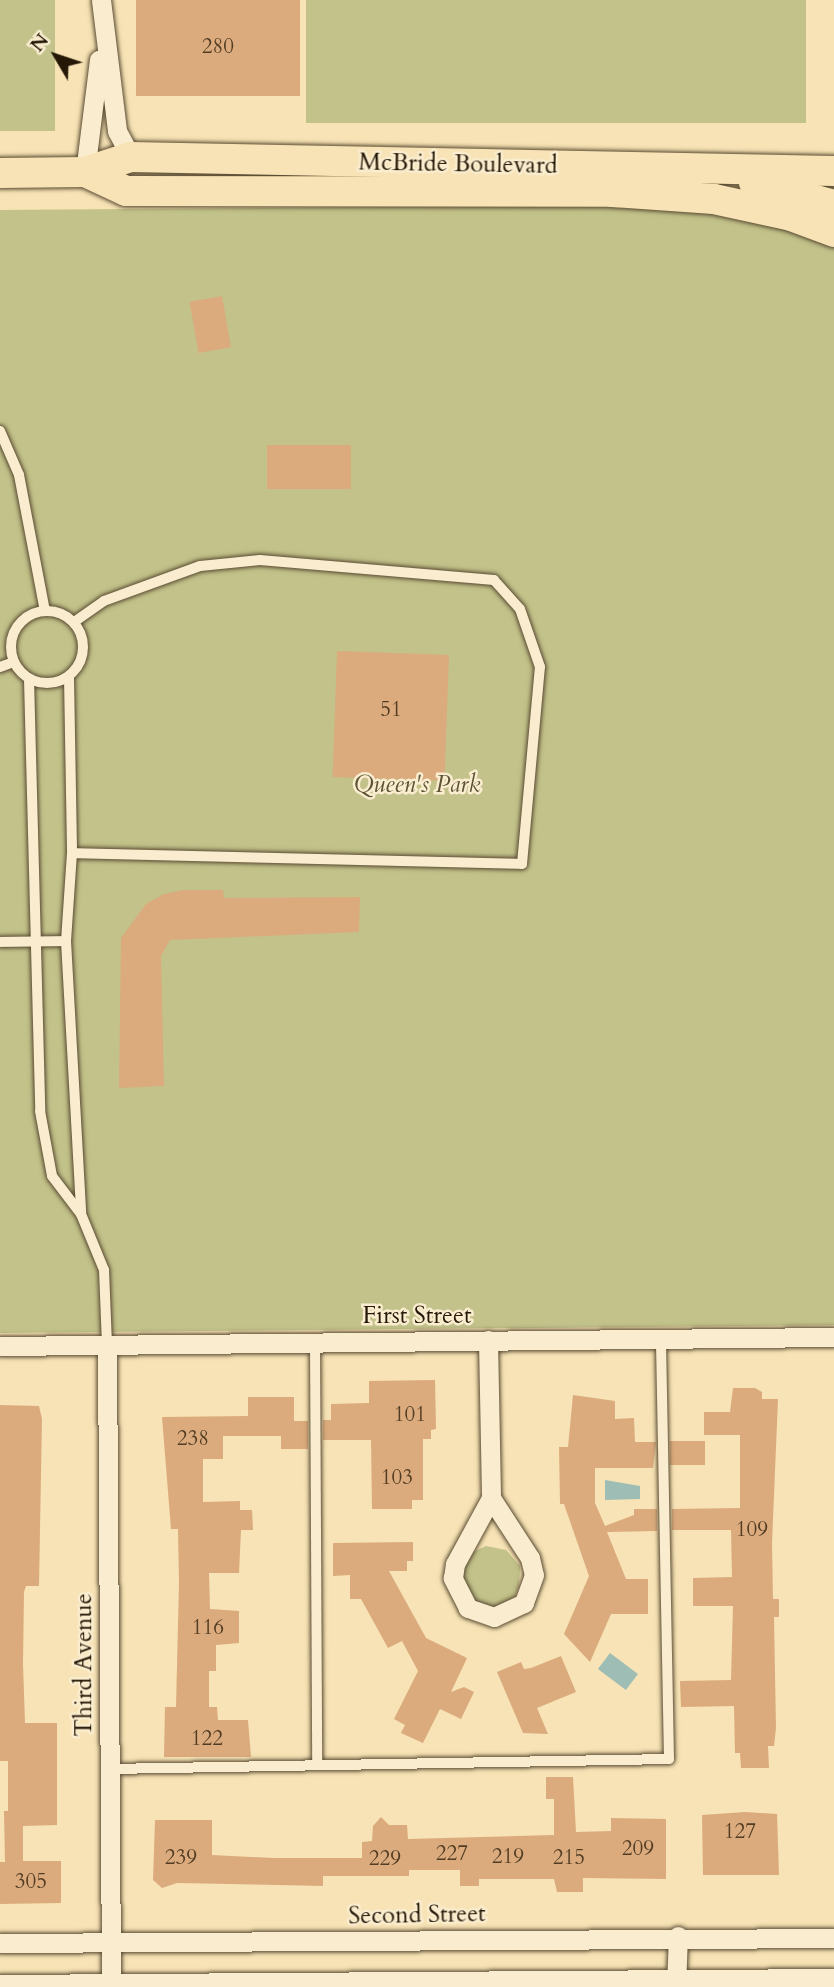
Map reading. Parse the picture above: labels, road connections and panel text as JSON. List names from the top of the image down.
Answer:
{
  "streets": {
    "main road": ["McBride Boulevard"],
    "street": ["First Street", "Third Avenue", "Second Street"]
  },
  "crossings": [
    ["First Street", "Third Avenue"],
    ["Third Avenue", "Second Street"]
  ],
  "parks": ["Queen's Park"],
  "house_numbers": [
    "280",
    "51",
    "101",
    "238",
    "103",
    "109",
    "116",
    "122",
    "127",
    "209",
    "227",
    "219",
    "239",
    "215",
    "229",
    "305"
  ],
  "north": "top left"
}
